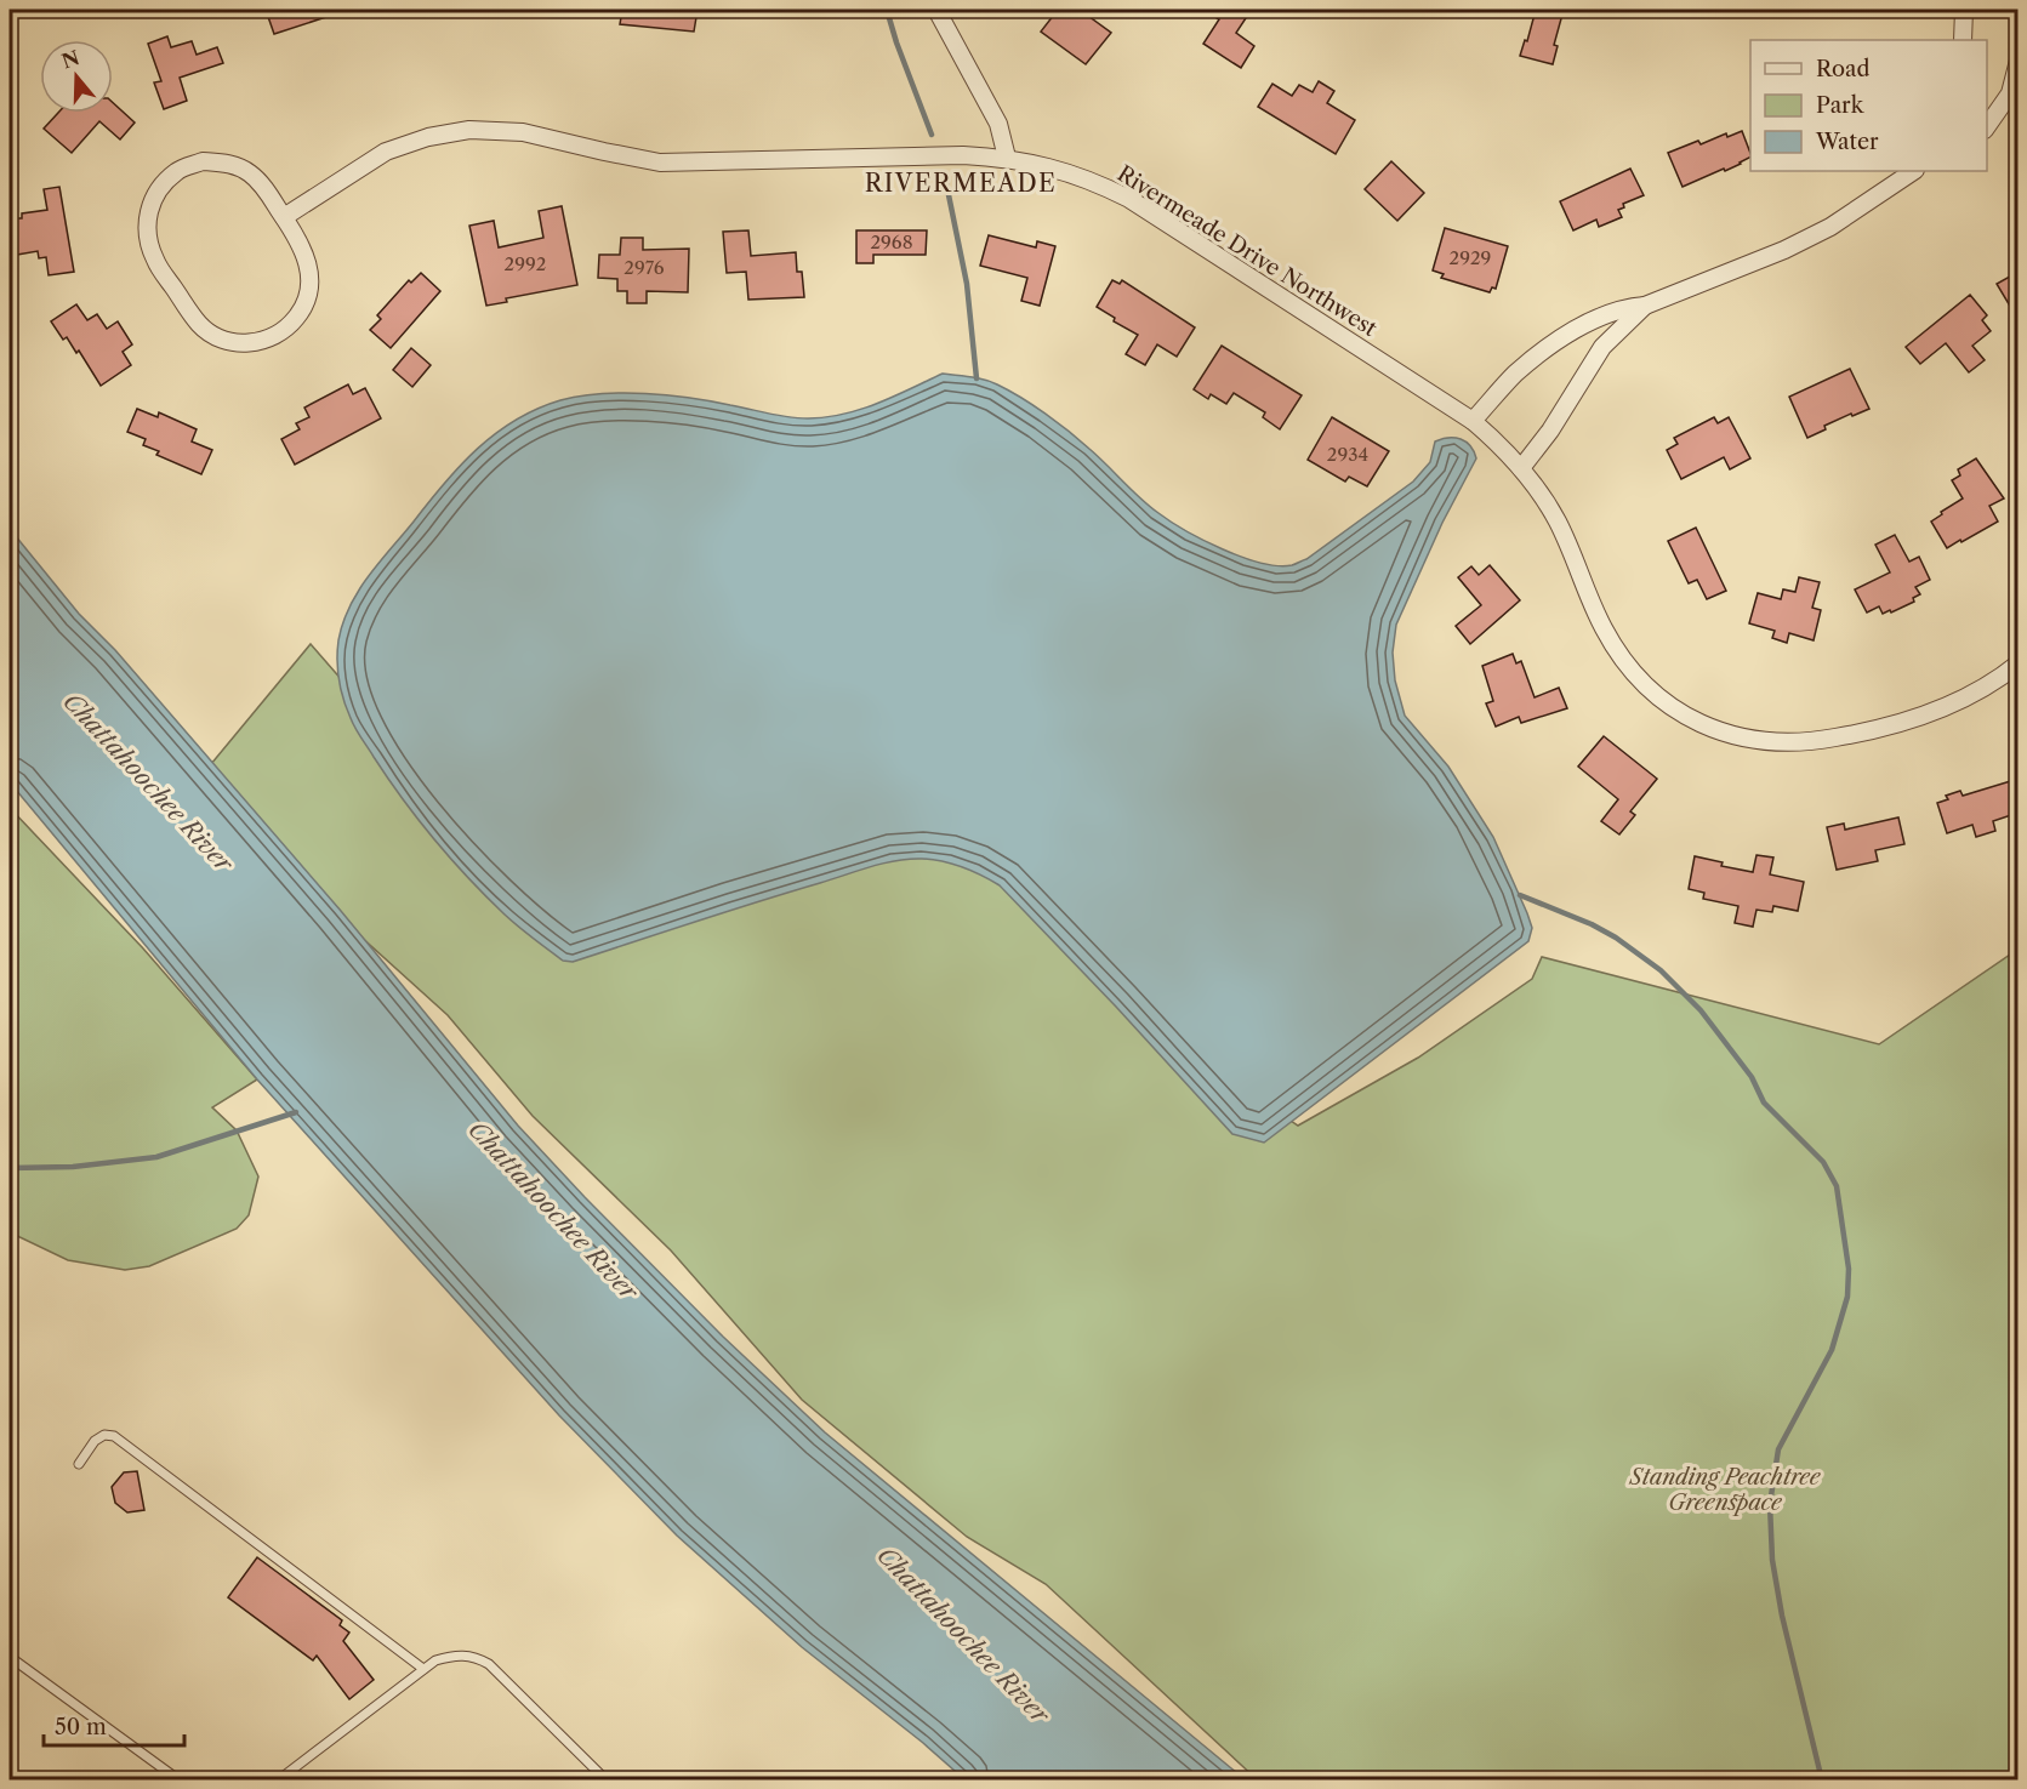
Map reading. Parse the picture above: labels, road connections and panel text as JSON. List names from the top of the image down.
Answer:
{
  "streets": {
    "street": ["Rivermeade Drive Northwest"]
  },
  "districts": ["RIVERMEADE"],
  "water": ["Chattahoochee River"],
  "parks": ["Standing Peachtree Greenspace"],
  "house_numbers": [
    "2968",
    "2929",
    "2992",
    "2976",
    "2934"
  ],
  "legend": ["Road", "Park", "Water"],
  "scale_bar": "50 m",
  "north": "top"
}
